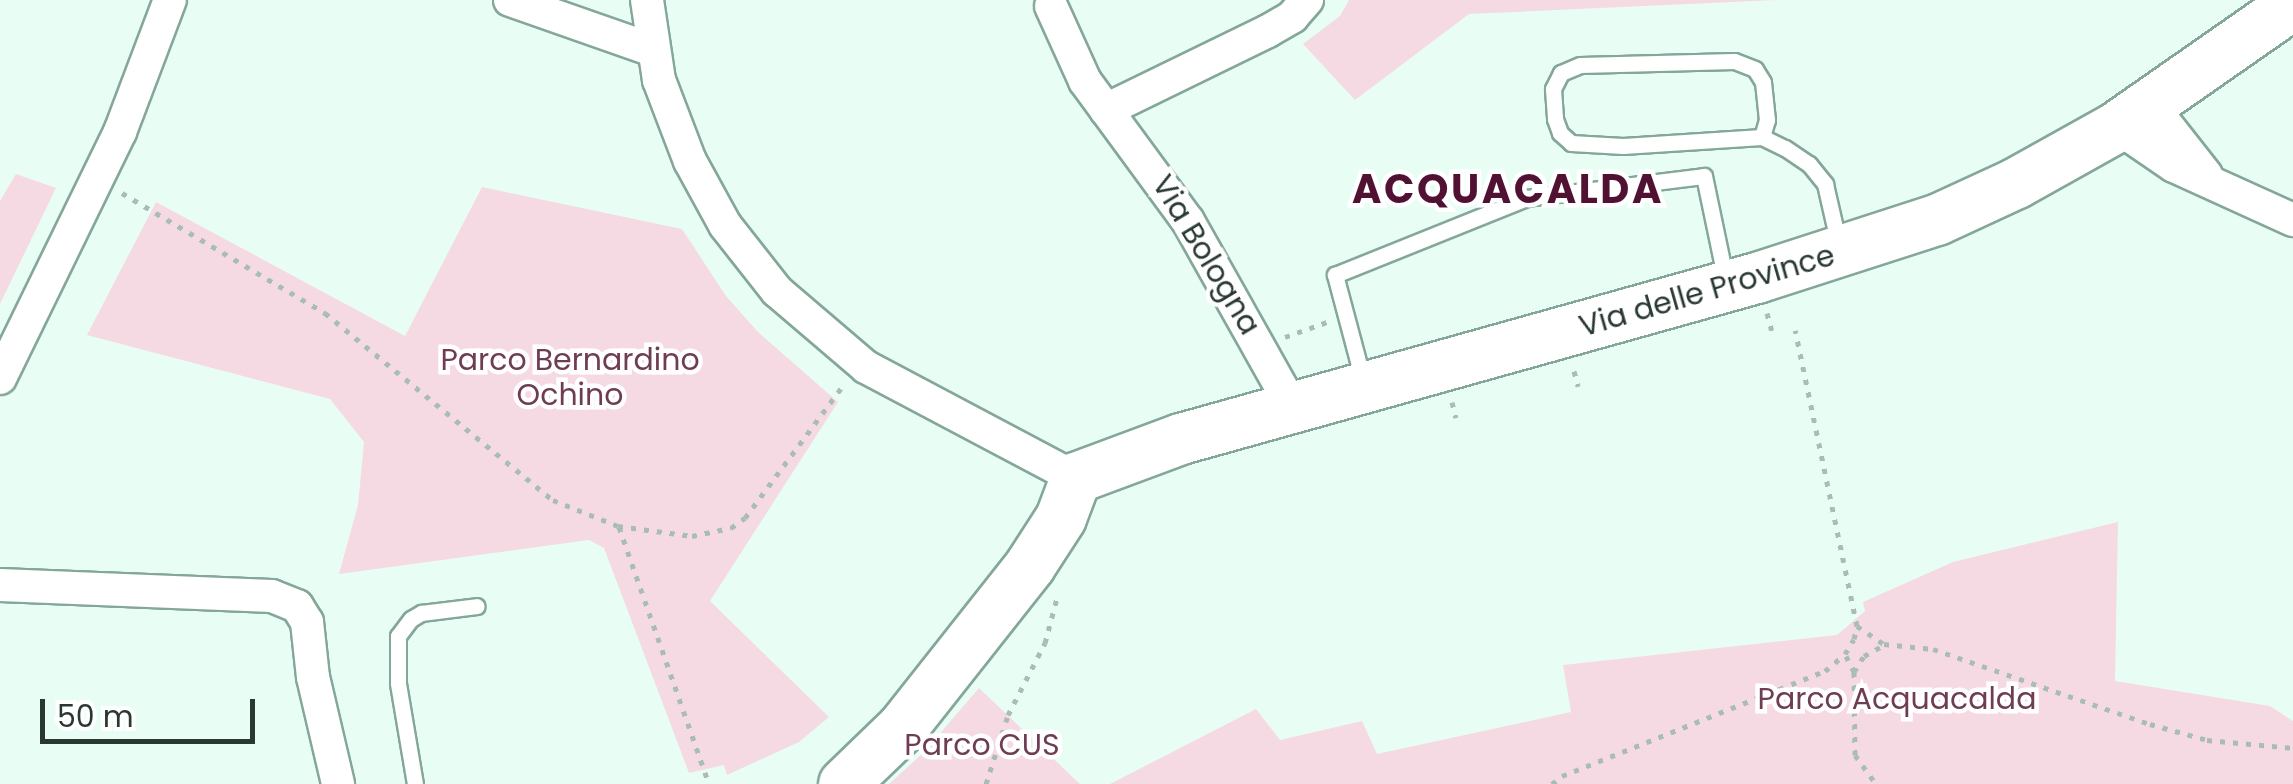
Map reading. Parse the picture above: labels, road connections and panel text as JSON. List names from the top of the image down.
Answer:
{
  "streets": {
    "main road": ["Via delle Province"],
    "street": ["Via Bologna"]
  },
  "crossings": [
    ["Via Bologna", "Via delle Province"]
  ],
  "districts": ["ACQUACALDA"],
  "parks": ["Parco Bernardino Ochino", "Parco Acquacalda", "Parco CUS"],
  "scale_bar": "50 m"
}
